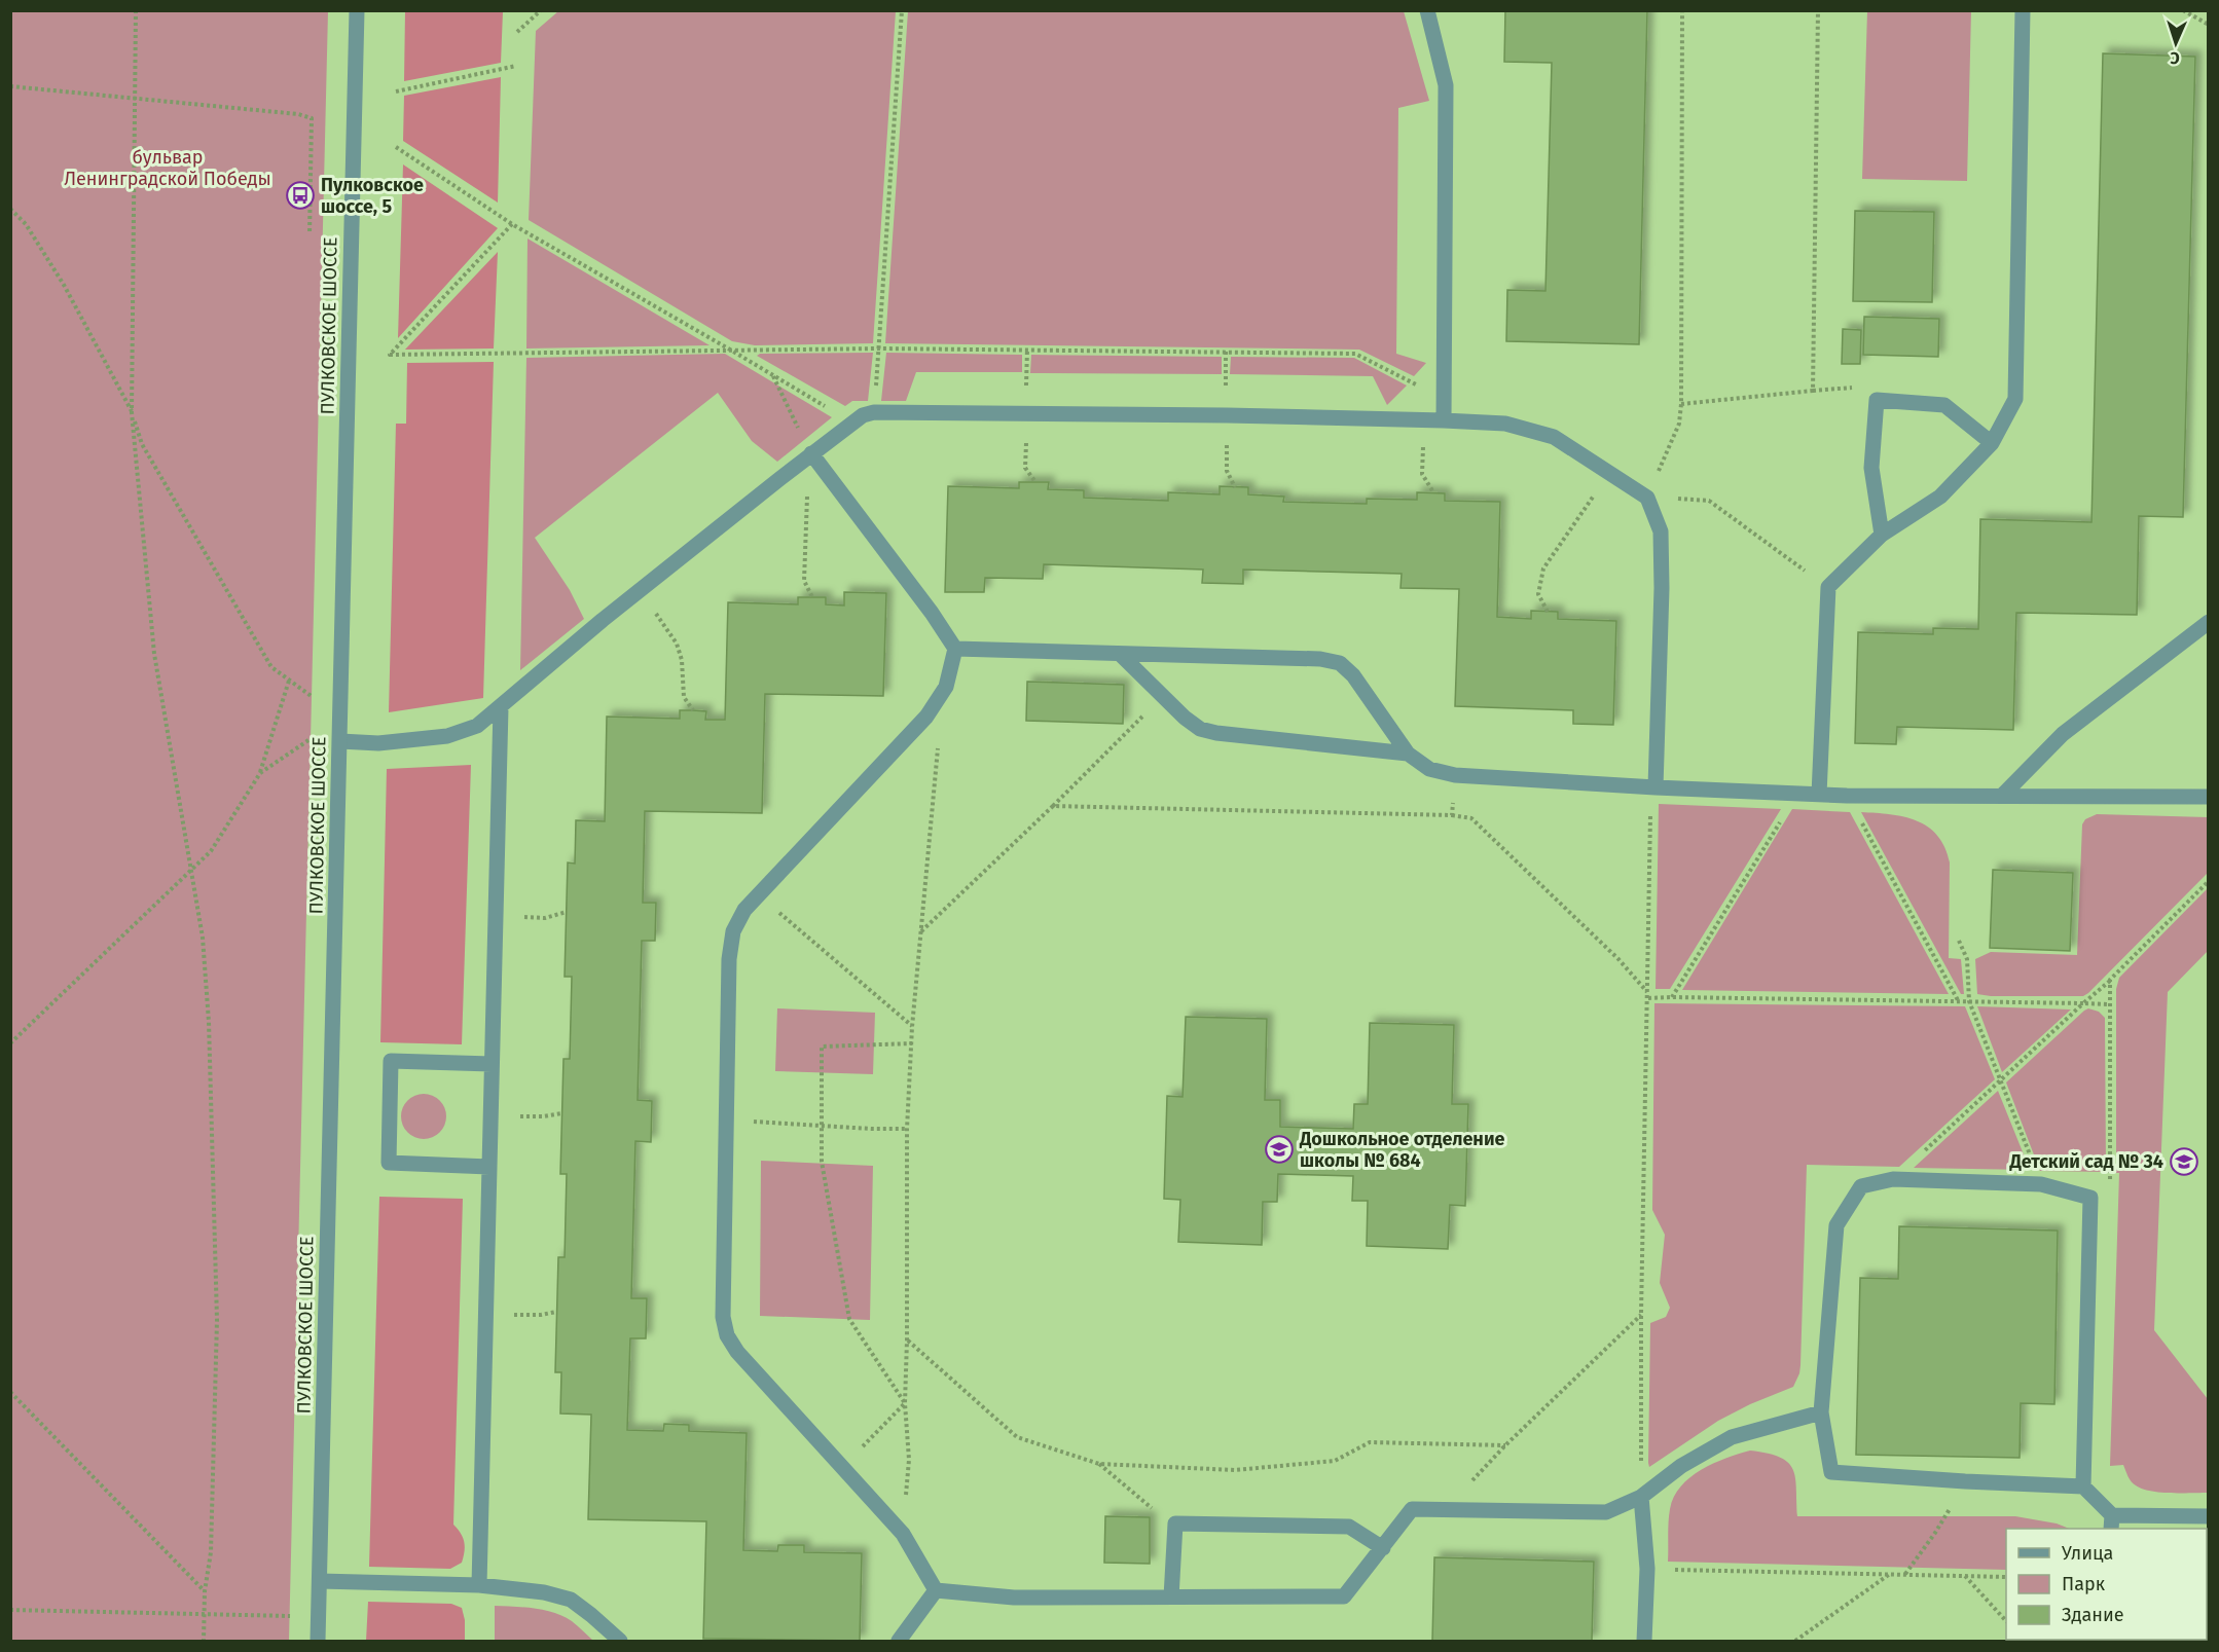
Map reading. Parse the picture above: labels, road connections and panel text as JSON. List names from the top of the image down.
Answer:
{
  "streets": {
    "street": ["ПУЛКОВСКОЕ ШОССЕ"]
  },
  "parks": ["бульвар Ленинградской Победы"],
  "places": {
    "bus stop": ["Пулковское шоссе, 5"],
    "school or university": ["Дошкольное отделение школы № 684", "Детский сад № 34"]
  },
  "legend": ["Улица", "Парк", "Здание"],
  "north": "bottom"
}
